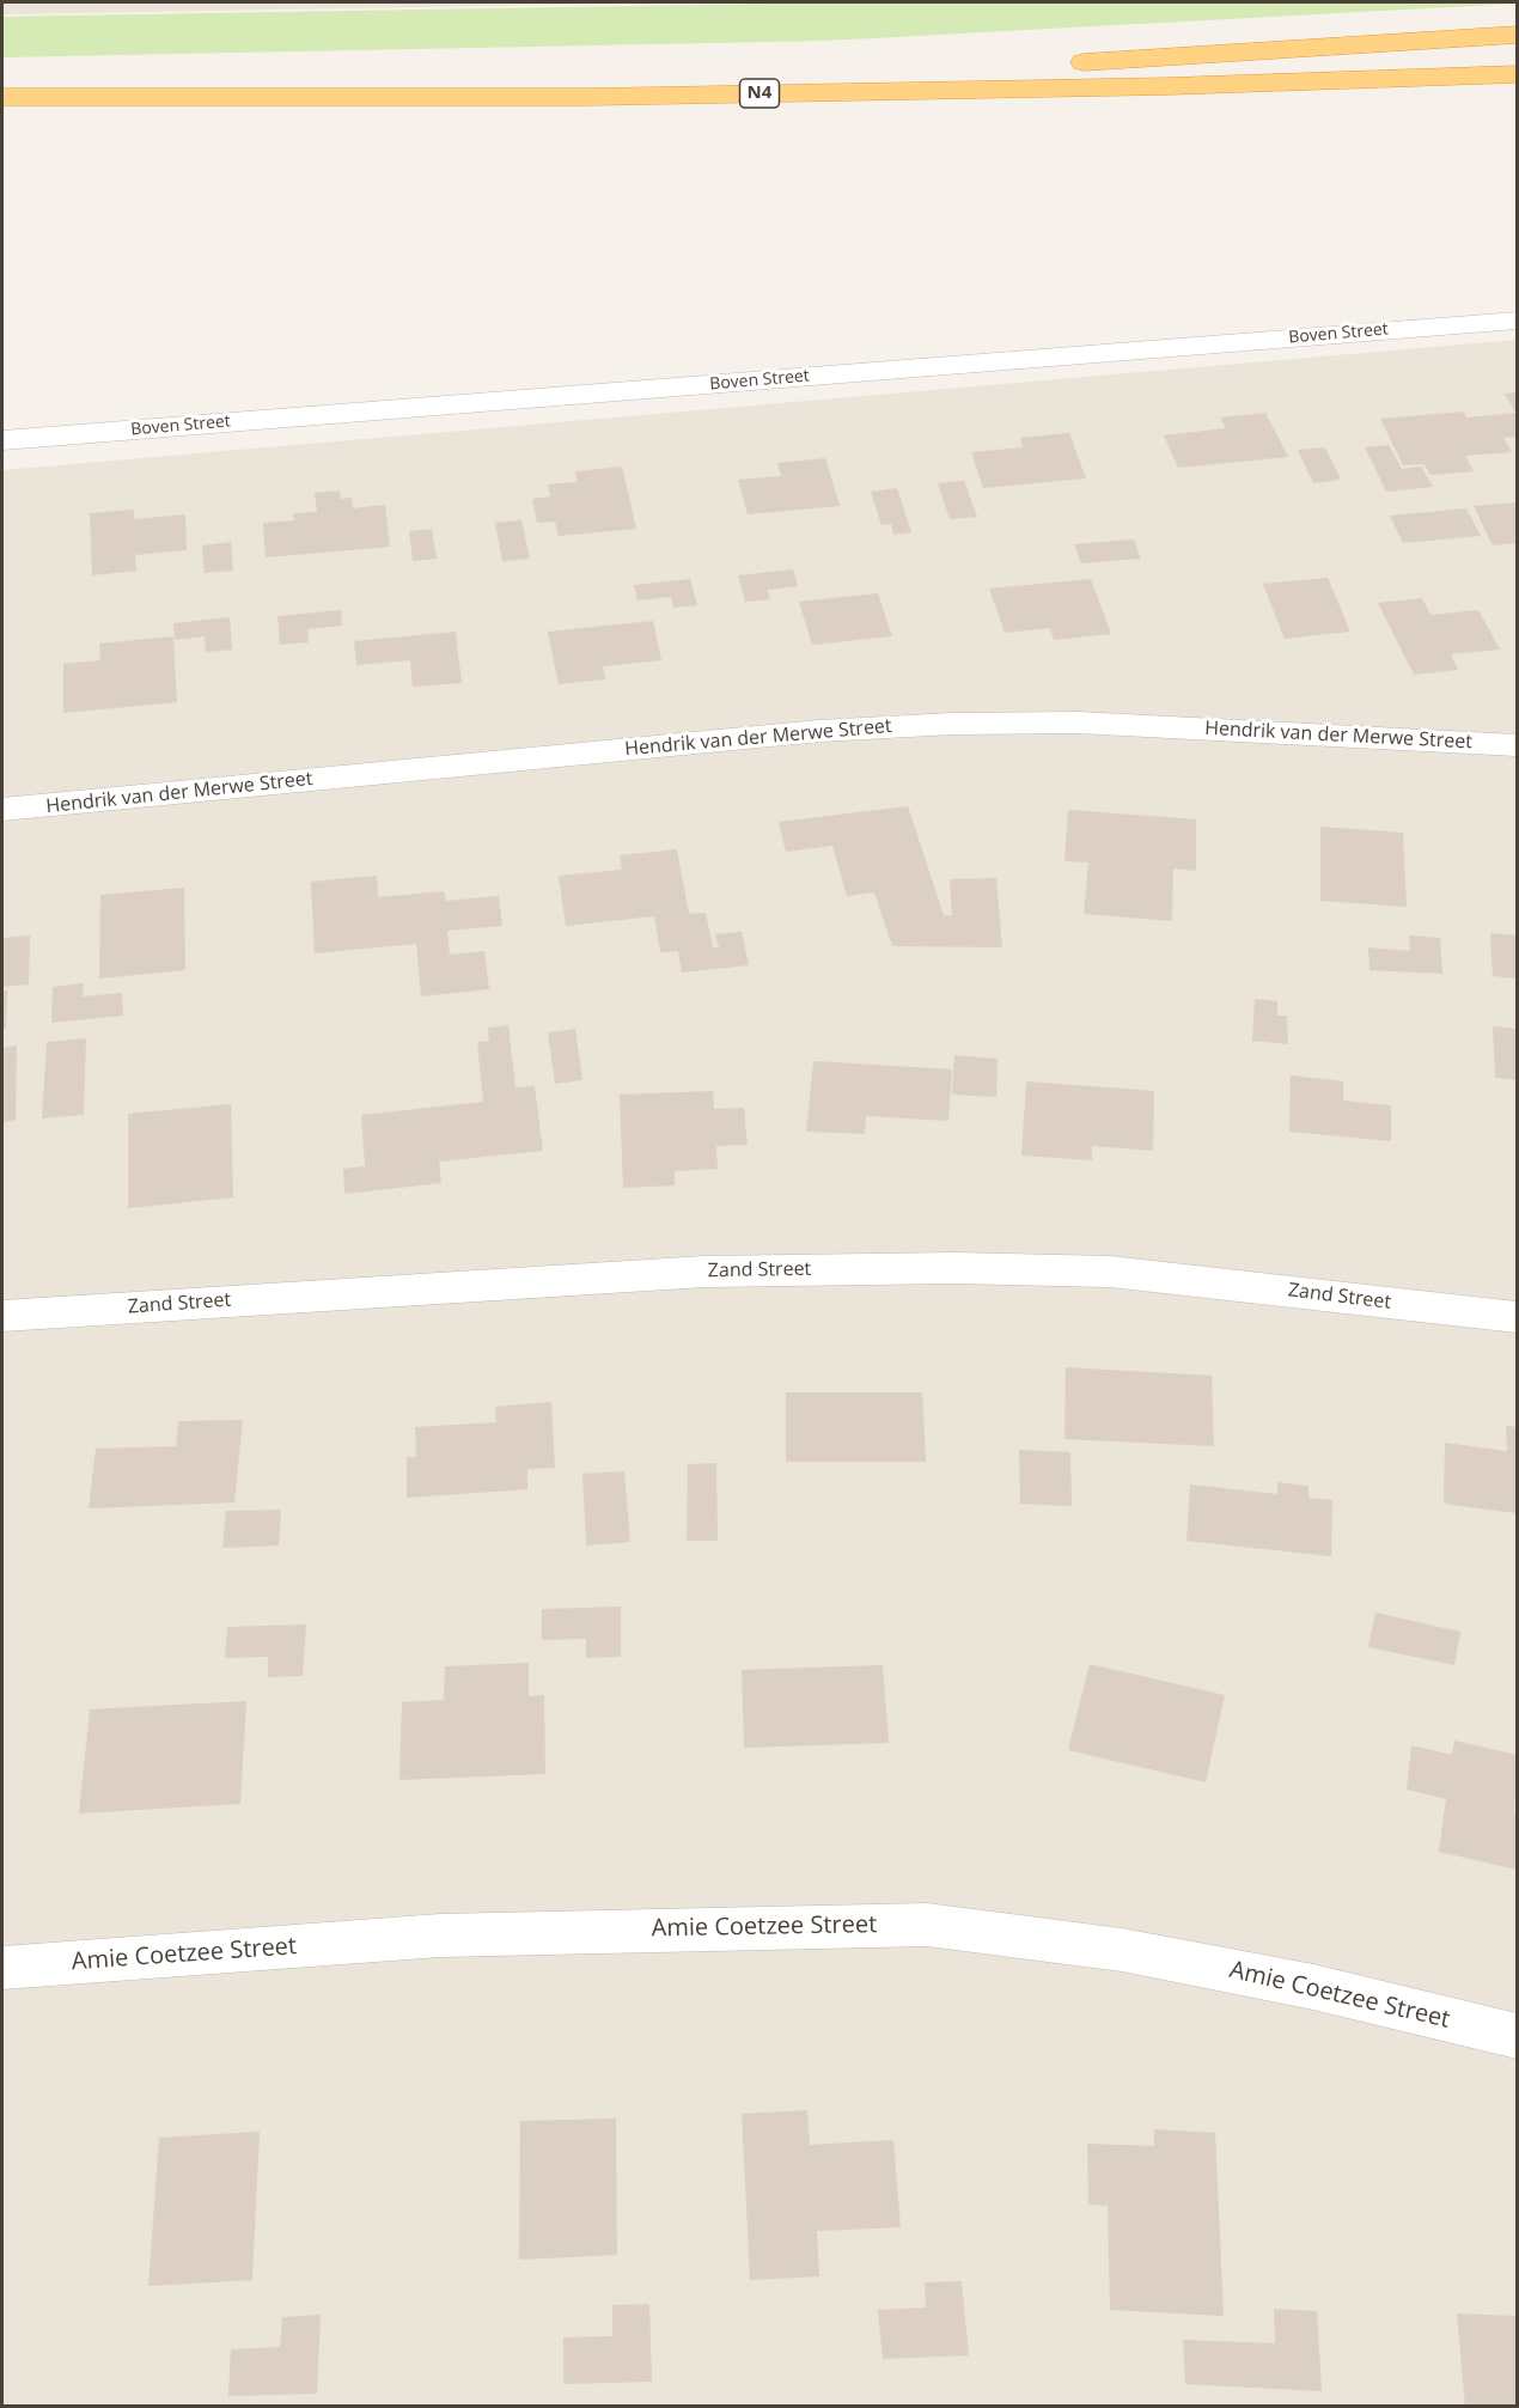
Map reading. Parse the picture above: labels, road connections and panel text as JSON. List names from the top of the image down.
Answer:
{
  "streets": {
    "highway": ["N4"],
    "street": [
      "Boven Street",
      "Hendrik van der Merwe Street",
      "Zand Street",
      "Amie Coetzee Street"
    ]
  }
}
